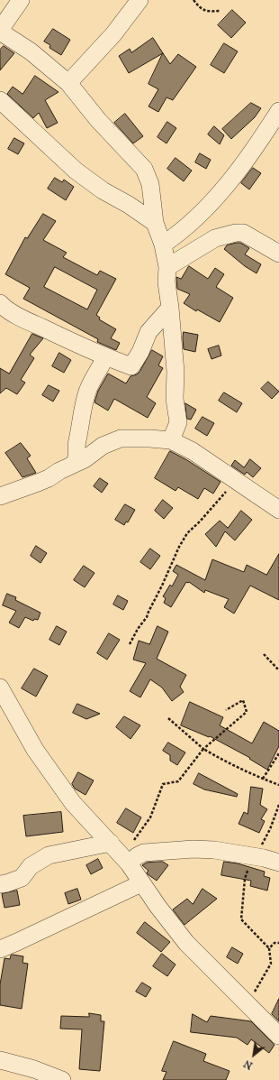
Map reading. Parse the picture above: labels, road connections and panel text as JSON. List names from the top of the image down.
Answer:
{
  "north": "bottom left"
}
